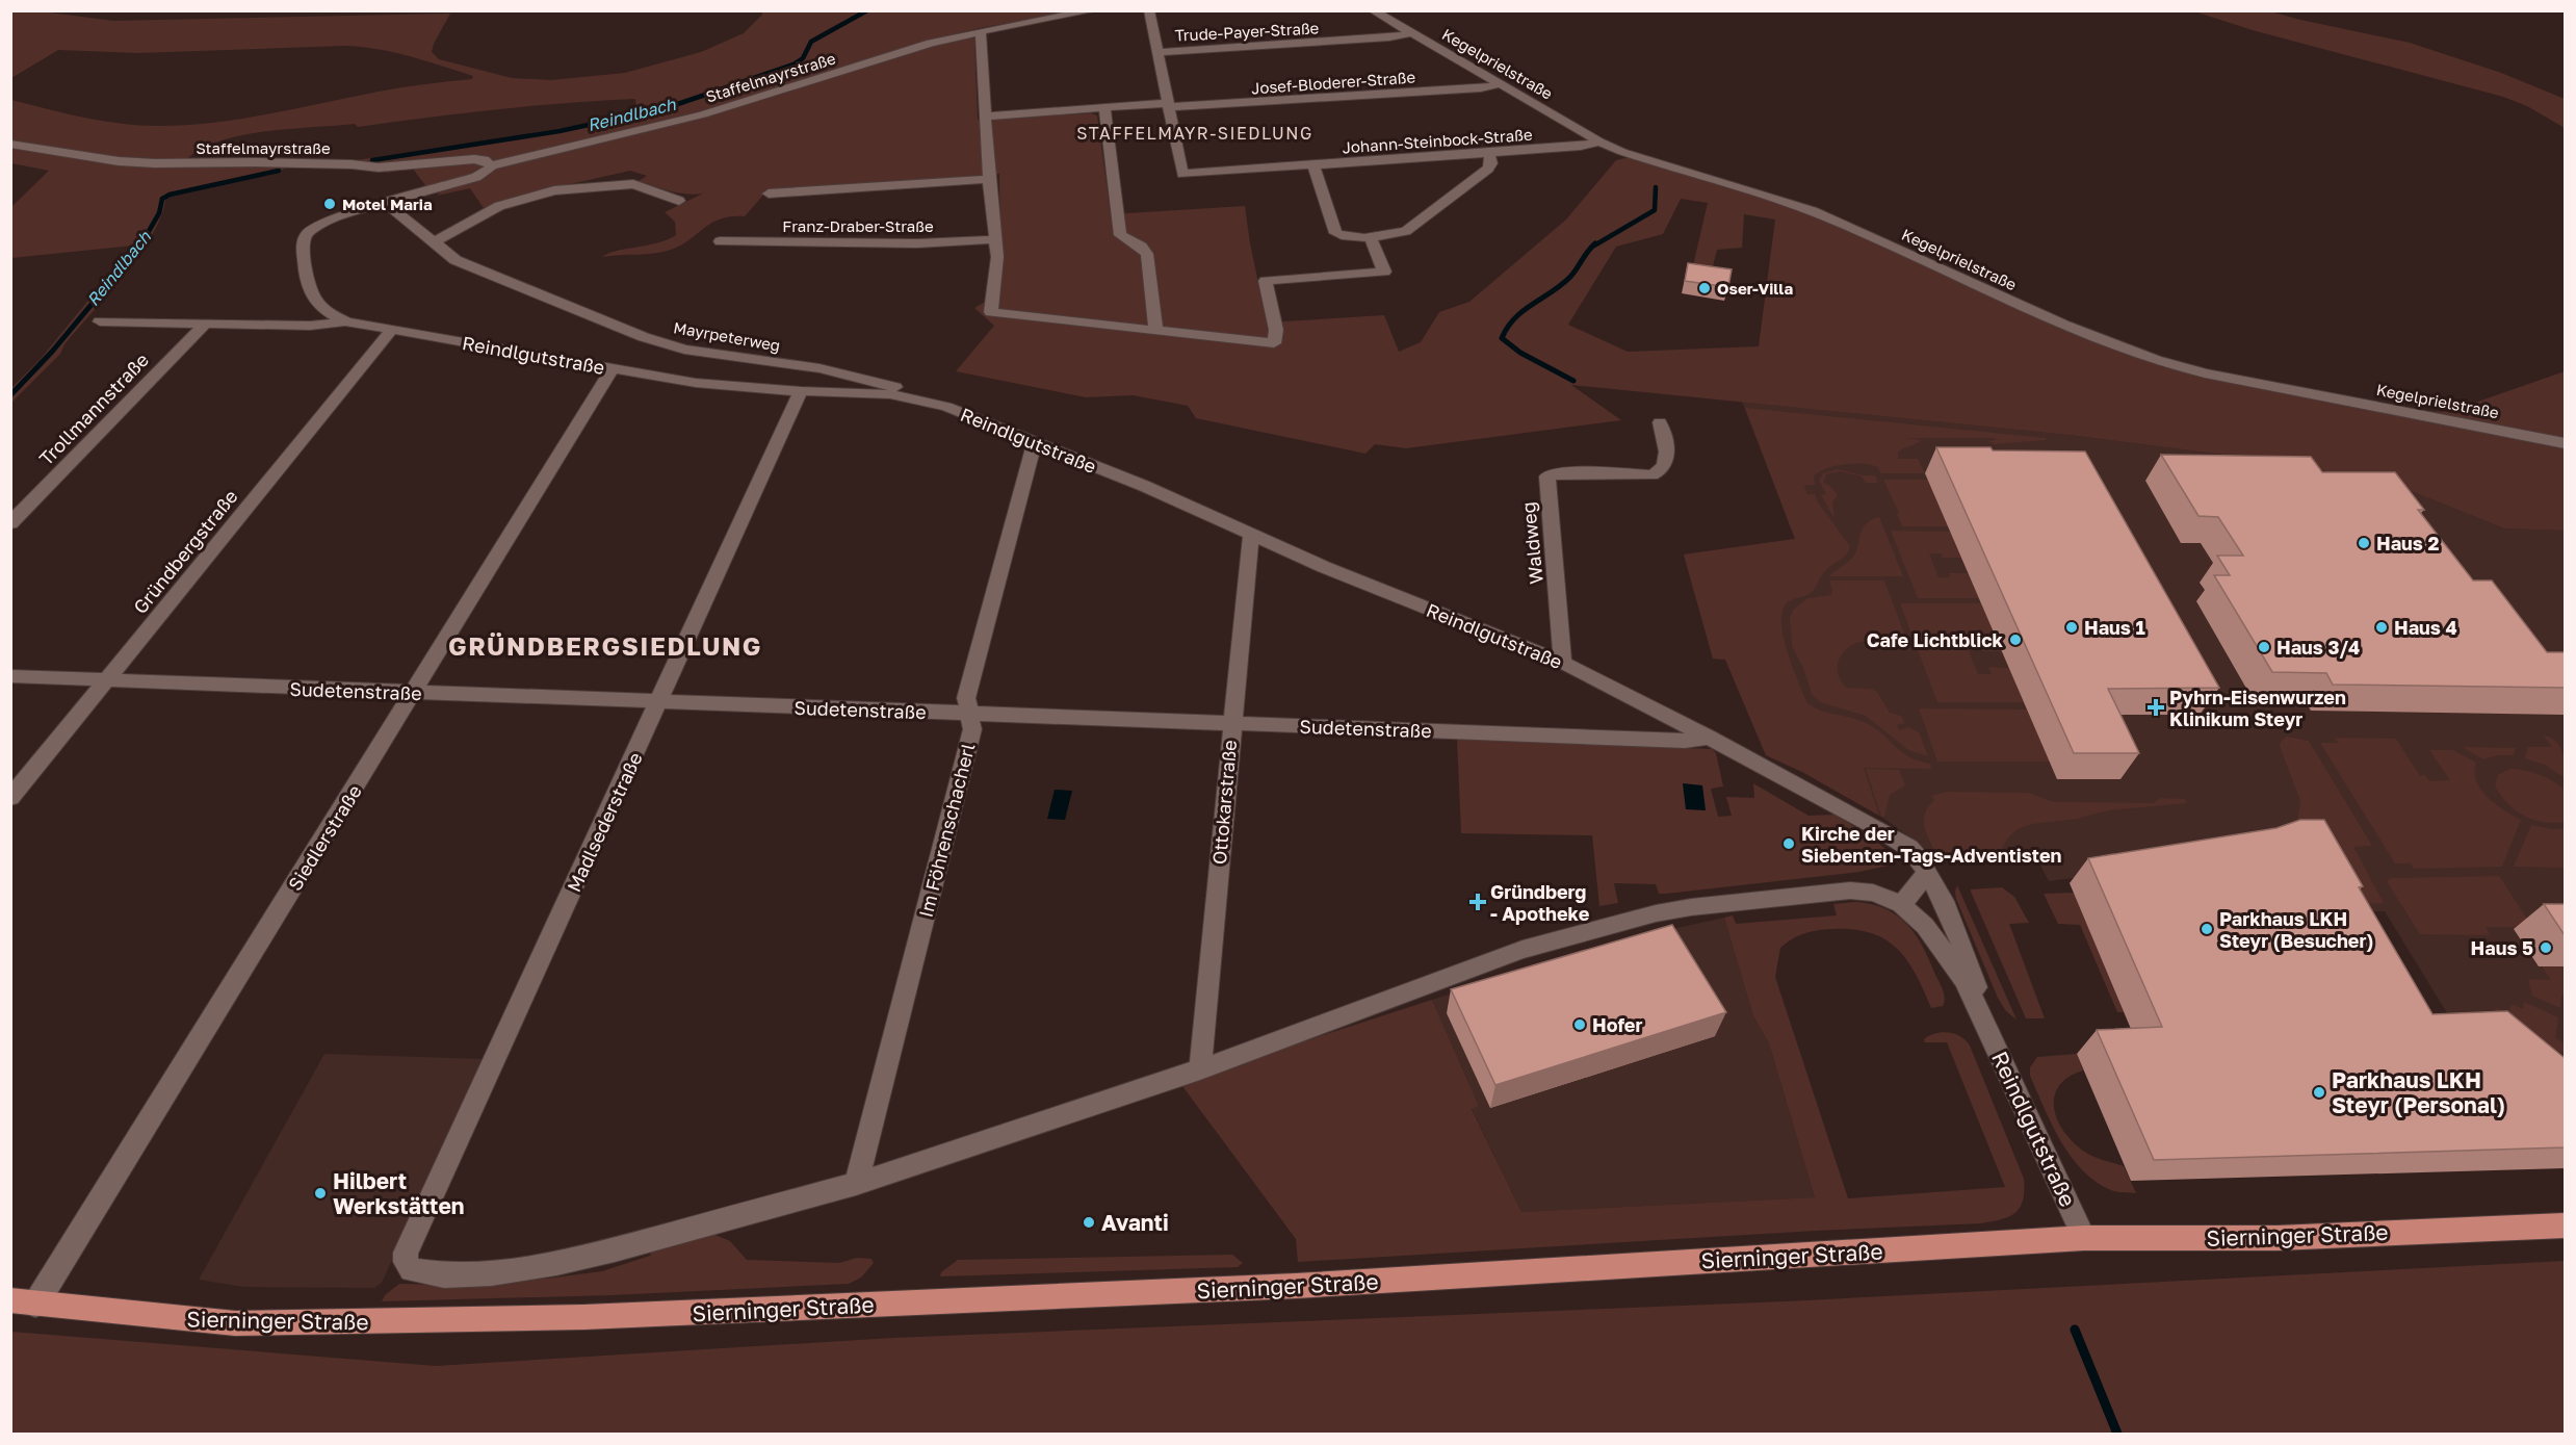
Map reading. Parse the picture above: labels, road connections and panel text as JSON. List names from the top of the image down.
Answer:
{
  "streets": {
    "main road": ["Sierninger Straße"],
    "street": [
      "Trude-Payer-Straße",
      "Kegelprielstraße",
      "Staffelmayrstraße",
      "Josef-Bloderer-Straße",
      "Johann-Steinbock-Straße",
      "Franz-Draber-Straße",
      "Mayrpeterweg",
      "Reindlgutstraße",
      "Trollmannstraße",
      "Waldweg",
      "Gründbergstraße",
      "Sudetenstraße",
      "Ottokarstraße",
      "Madlsederstraße",
      "Im Föhrenschacherl",
      "Siedlerstraße"
    ]
  },
  "crossings": [
    ["Trude-Payer-Straße", "Kegelprielstraße"],
    ["Trude-Payer-Straße", "Johann-Steinbock-Straße"],
    ["Kegelprielstraße", "Josef-Bloderer-Straße"],
    ["Kegelprielstraße", "Johann-Steinbock-Straße"],
    ["Staffelmayrstraße", "Reindlgutstraße"],
    ["Josef-Bloderer-Straße", "Johann-Steinbock-Straße"],
    ["Mayrpeterweg", "Reindlgutstraße"],
    ["Reindlgutstraße", "Trollmannstraße"],
    ["Reindlgutstraße", "Waldweg"],
    ["Reindlgutstraße", "Gründbergstraße"],
    ["Reindlgutstraße", "Sudetenstraße"],
    ["Reindlgutstraße", "Ottokarstraße"],
    ["Reindlgutstraße", "Madlsederstraße"],
    ["Reindlgutstraße", "Im Föhrenschacherl"],
    ["Reindlgutstraße", "Siedlerstraße"],
    ["Reindlgutstraße", "Sierninger Straße"],
    ["Gründbergstraße", "Sudetenstraße"],
    ["Sudetenstraße", "Ottokarstraße"],
    ["Sudetenstraße", "Madlsederstraße"],
    ["Sudetenstraße", "Im Föhrenschacherl"],
    ["Sudetenstraße", "Siedlerstraße"],
    ["Madlsederstraße", "Im Föhrenschacherl"],
    ["Siedlerstraße", "Sierninger Straße"]
  ],
  "districts": ["STAFFELMAYR-SIEDLUNG", "GRÜNDBERGSIEDLUNG"],
  "water": ["Reindlbach"],
  "places": {
    "other": [
      "Motel Maria",
      "Oser-Villa",
      "Haus 2",
      "Haus 1",
      "Haus 4",
      "Cafe Lichtblick",
      "Haus 3/4",
      "Kirche der Siebenten-Tags-Adventisten",
      "Parkhaus LKH Steyr (Besucher)",
      "Haus 5",
      "Hofer",
      "Parkhaus LKH Steyr (Personal)",
      "Hilbert Werkstätten",
      "Avanti"
    ],
    "health": ["Pyhrn-Eisenwurzen Klinikum Steyr", "Gründberg - Apotheke"]
  }
}
